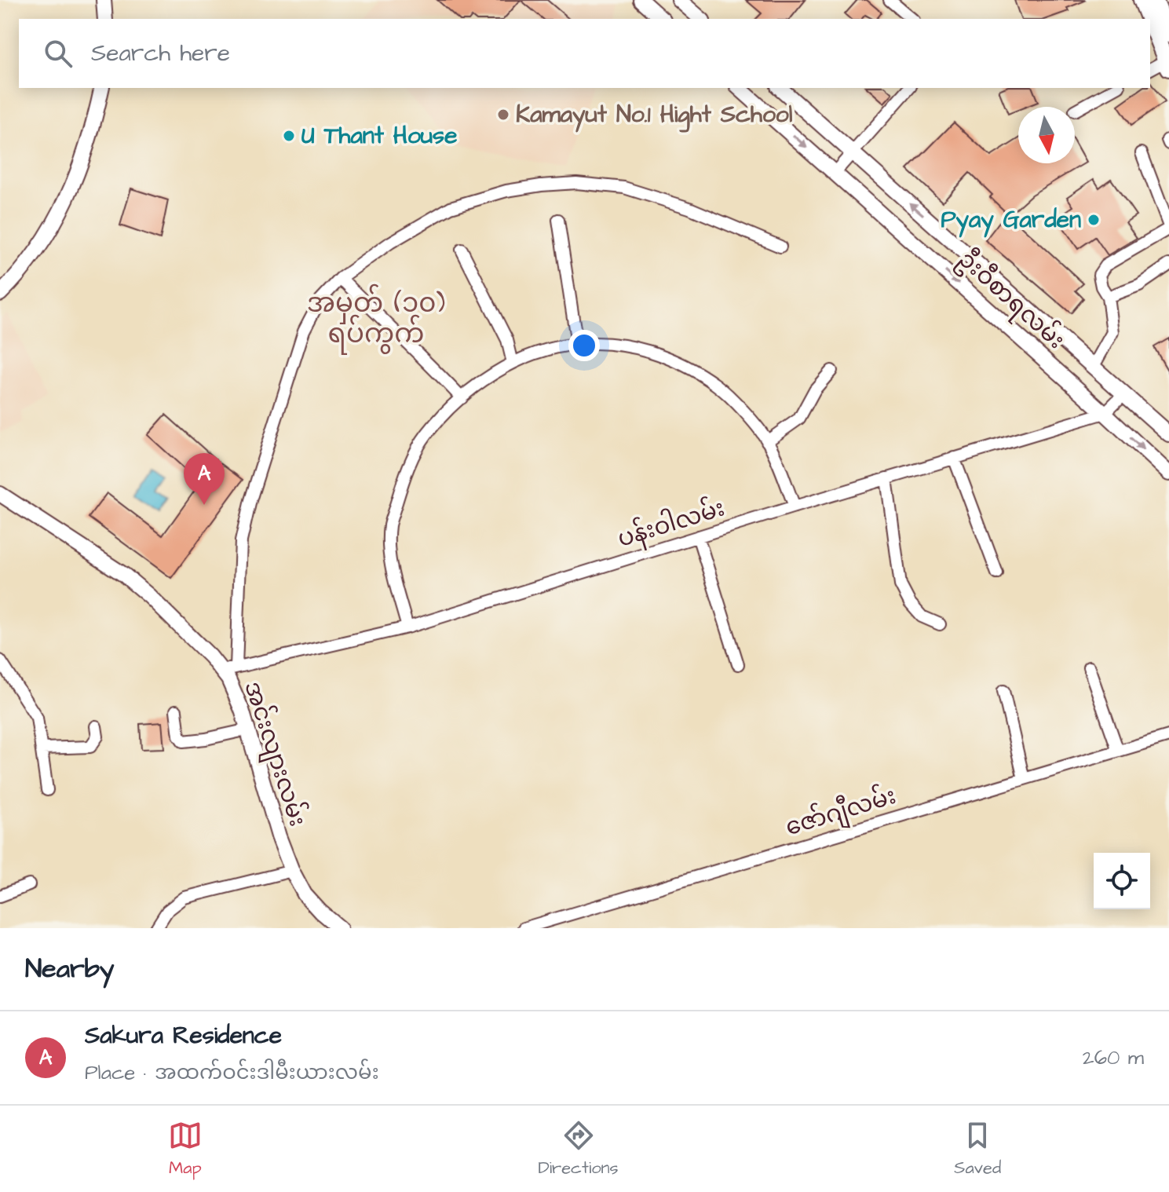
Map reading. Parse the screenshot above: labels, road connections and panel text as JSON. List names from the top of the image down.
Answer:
{
  "streets": {
    "main road": ["ဦးဝီစာရလမ်း", "အင်းလျားလမ်း"],
    "street": ["ပန်းဝါလမ်း", "ဇော်ဂျီလမ်း"]
  },
  "crossings": [
    ["ဦးဝီစာရလမ်း", "ပန်းဝါလမ်း"],
    ["ပန်းဝါလမ်း", "အင်းလျားလမ်း"]
  ],
  "districts": ["အမှတ် (၁၀) ရပ်ကွက်"],
  "places": ["Kamayut No.1 Hight School", "U Thant House", "Pyay Garden"],
  "north": "bottom",
  "page": {
    "search": "Search here",
    "pins": "A",
    "heading": "Nearby",
    "list": [
      {
        "mark": "A",
        "name": "Sakura Residence",
        "note": "Place · အထက်ဝင်းဒါမီးယားလမ်း",
        "value": "260 m"
      }
    ],
    "nav": ["Map", "Directions", "Saved"]
  }
}
